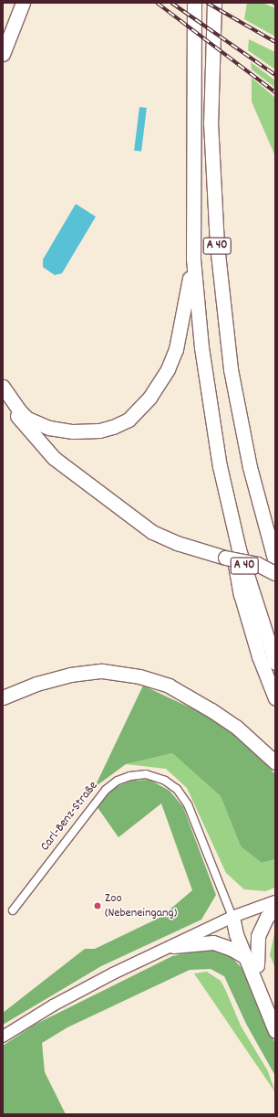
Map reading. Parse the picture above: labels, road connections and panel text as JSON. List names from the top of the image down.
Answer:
{
  "streets": {
    "highway": ["A 40"],
    "street": ["Carl-Benz-Straße"]
  },
  "places": ["Zoo (Nebeneingang)"]
}
